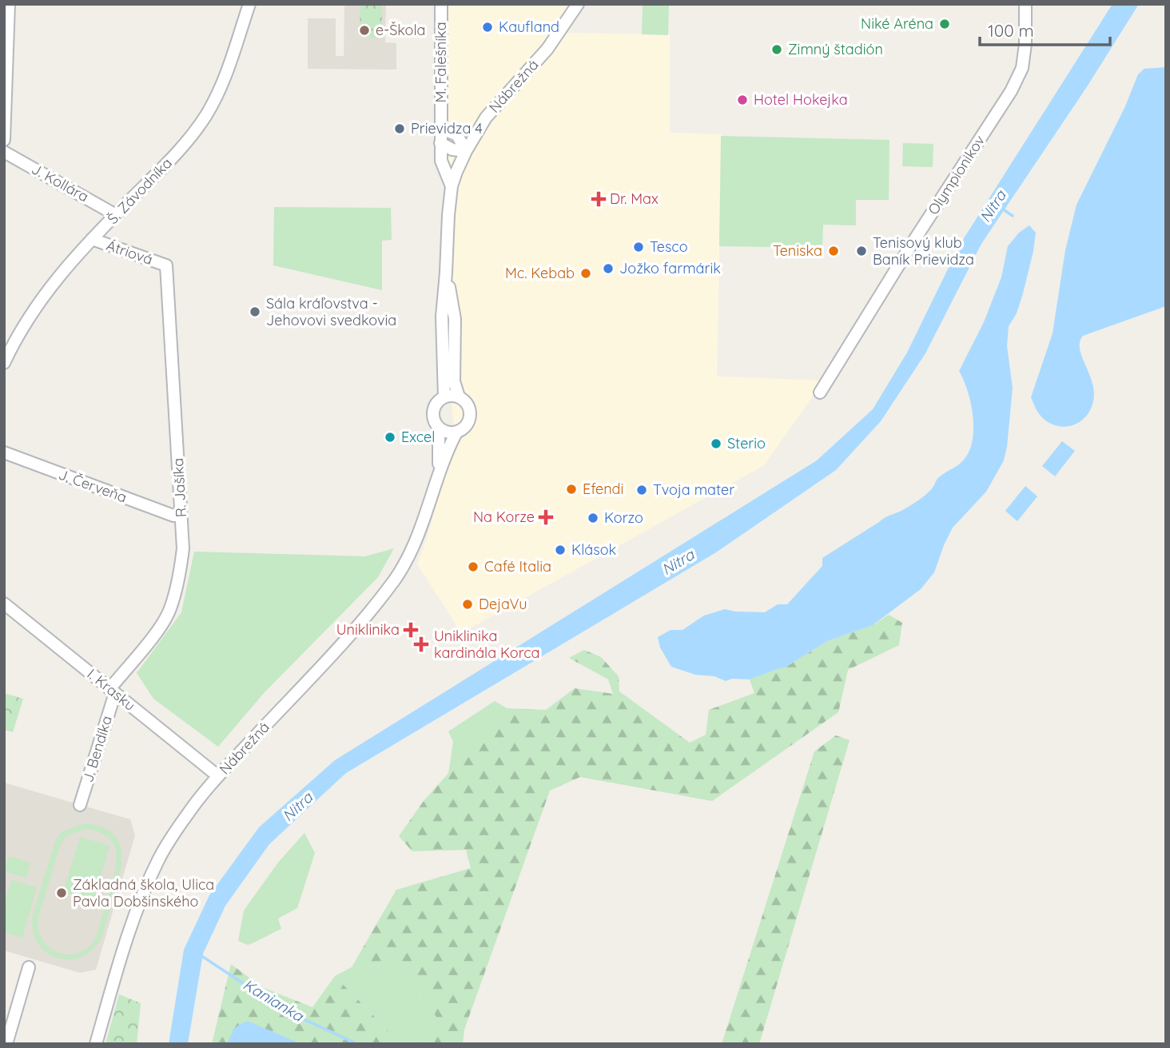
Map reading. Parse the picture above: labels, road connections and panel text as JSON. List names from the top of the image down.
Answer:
{
  "streets": {
    "street": [
      "M. Falešníka",
      "Nábrežná",
      "Olympionikov",
      "J. Kollára",
      "Š. Závodníka",
      "Átriová",
      "J. Červeňa",
      "R. Jašíka",
      "I. Krasku",
      "J. Bendíka"
    ]
  },
  "crossings": [
    ["M. Falešníka", "Nábrežná"],
    ["Nábrežná", "I. Krasku"],
    ["J. Kollára", "Š. Závodníka"],
    ["Š. Závodníka", "Átriová"],
    ["Átriová", "R. Jašíka"],
    ["J. Červeňa", "R. Jašíka"],
    ["R. Jašíka", "I. Krasku"],
    ["R. Jašíka", "J. Bendíka"],
    ["I. Krasku", "J. Bendíka"]
  ],
  "water": ["Nitra", "Kanianka"],
  "places": {
    "other": [
      "Niké Aréna",
      "Kaufland",
      "e-Škola",
      "Zimný štadión",
      "Hotel Hokejka",
      "Prievidza 4",
      "Tesco",
      "Teniska",
      "Tenisový klub Baník Prievidza",
      "Jožko farmárik",
      "Mc. Kebab",
      "Sála kráľovstva - Jehovovi svedkovia",
      "Excel",
      "Sterio",
      "Efendi",
      "Tvoja mater",
      "Korzo",
      "Klások",
      "Café Italia",
      "DejaVu",
      "Základná škola, Ulica Pavla Dobšinského"
    ],
    "health": [
      "Dr. Max",
      "Na Korze",
      "Uniklinika",
      "Uniklinika kardinála Korca"
    ]
  },
  "scale_bar": "100 m"
}
